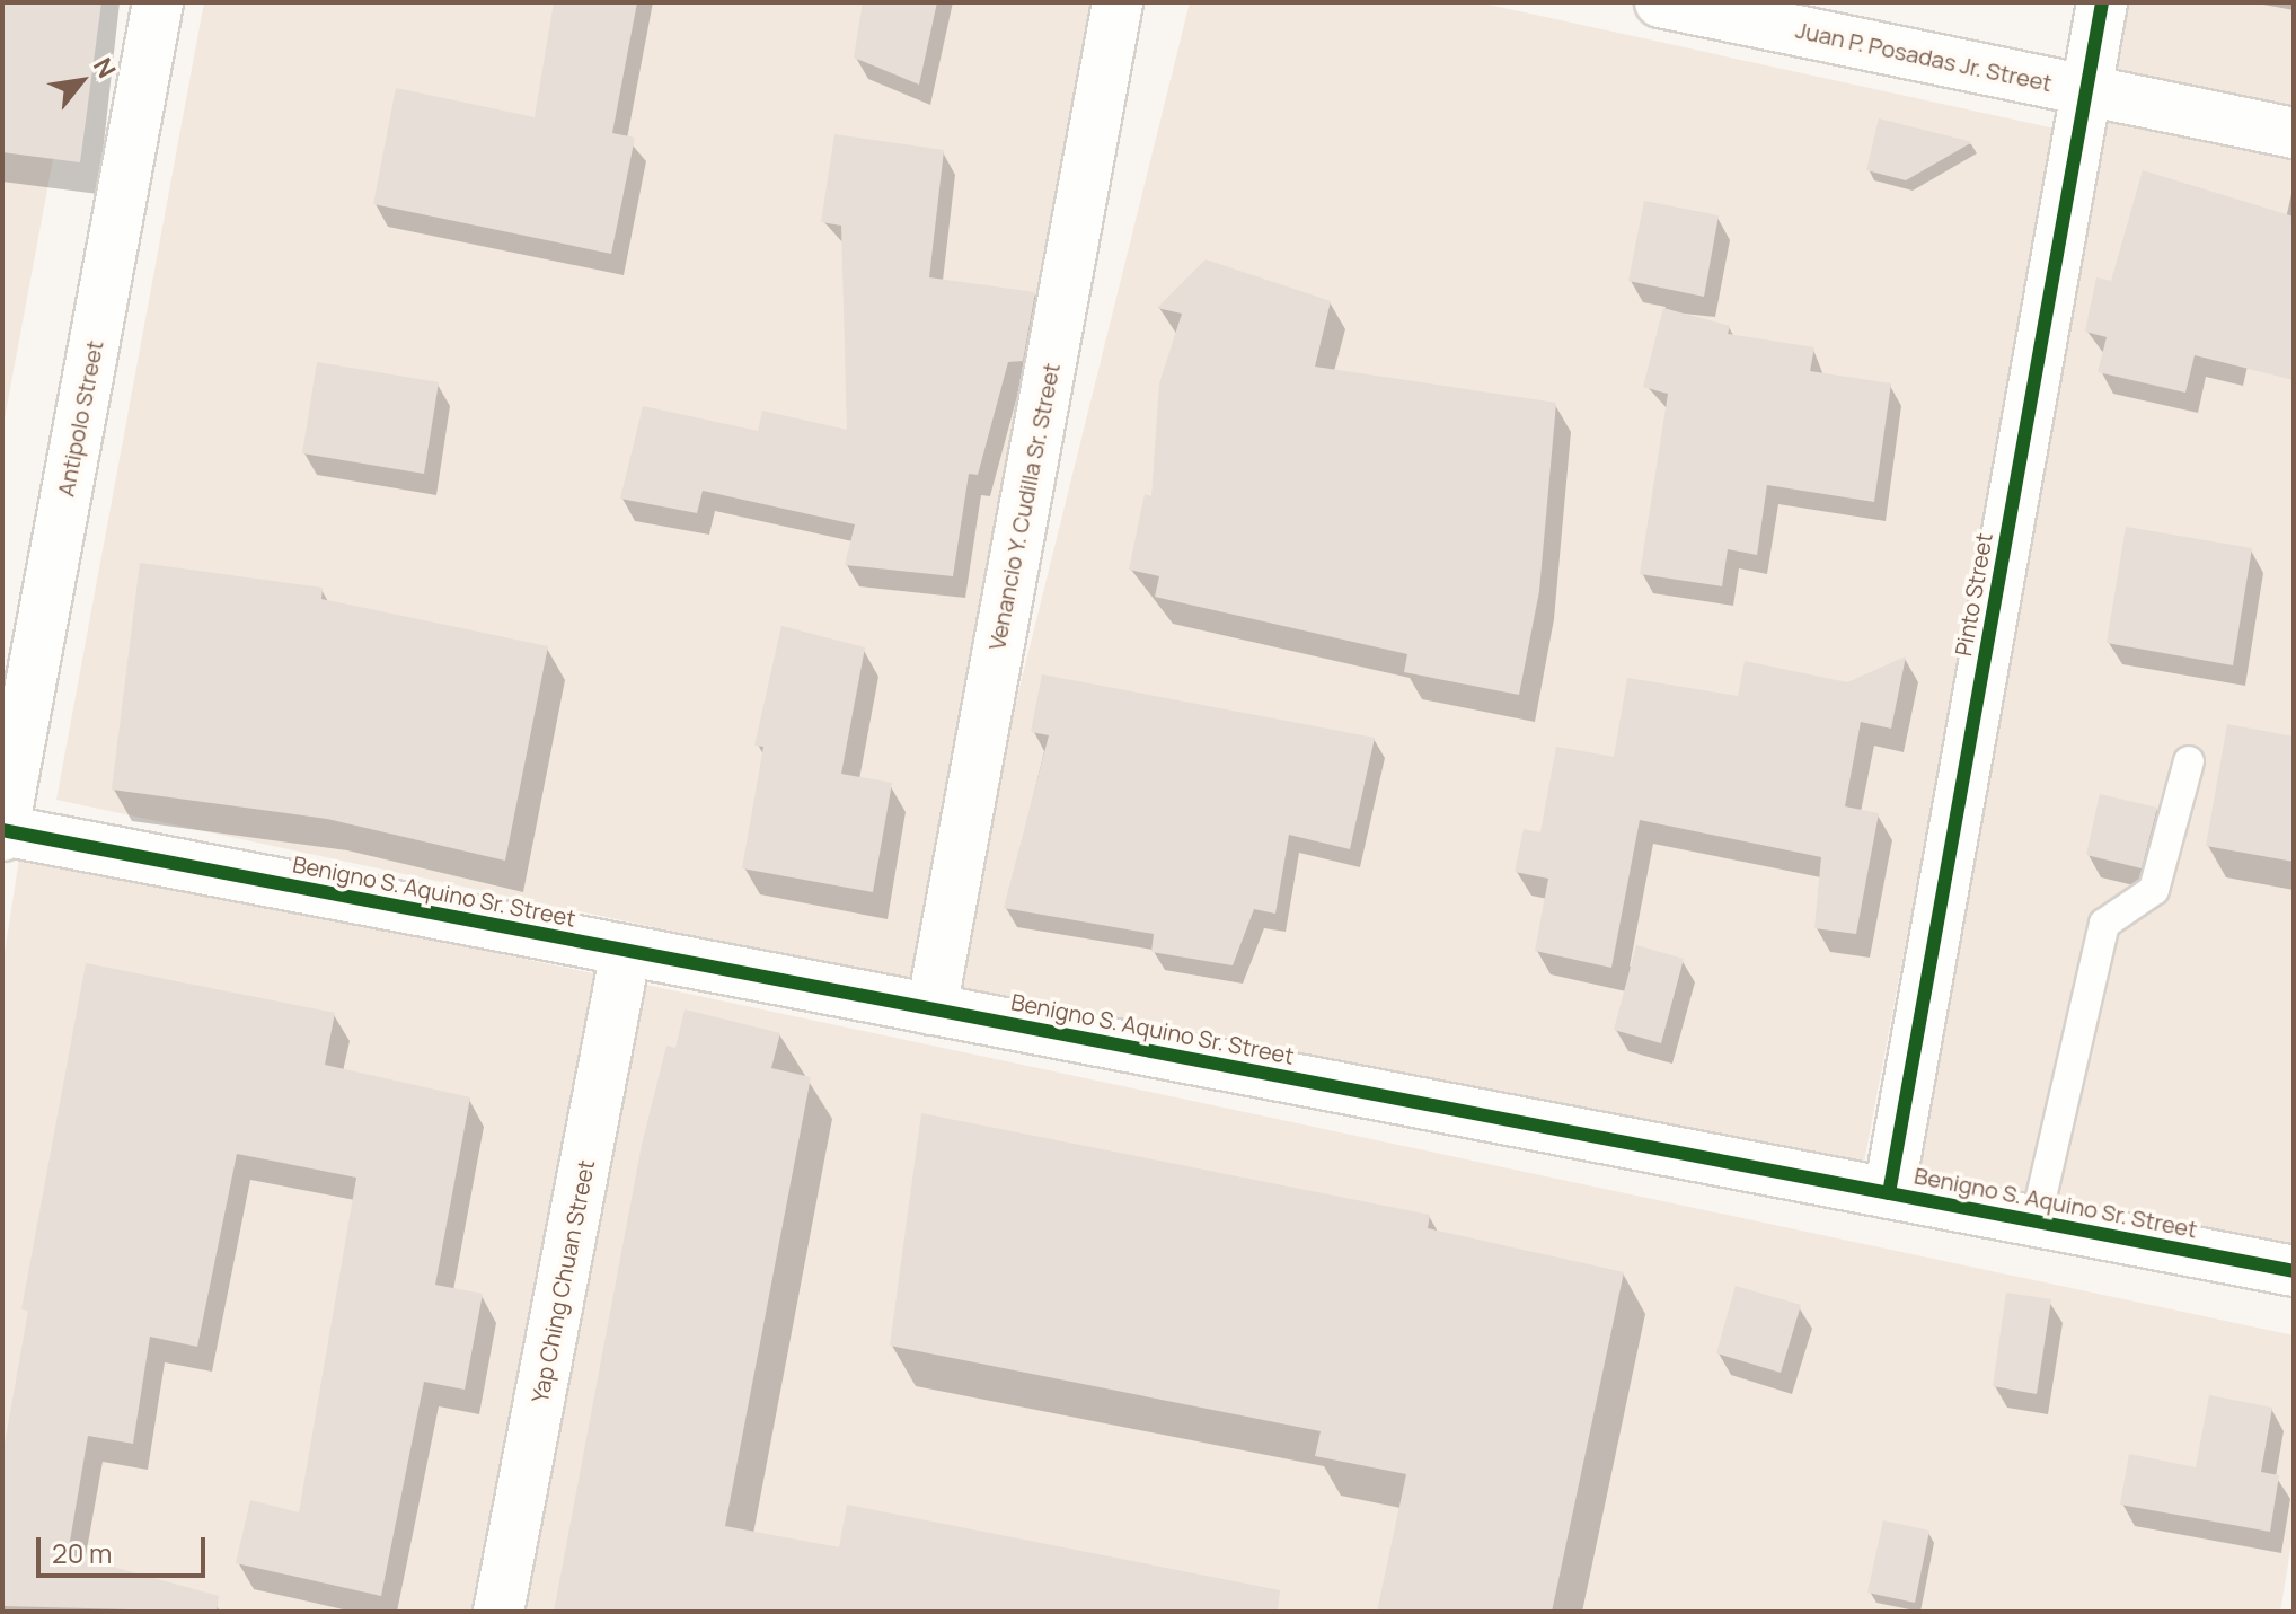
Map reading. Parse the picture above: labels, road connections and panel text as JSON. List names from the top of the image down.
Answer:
{
  "streets": {
    "street": [
      "Juan P. Posadas Jr. Street",
      "Antipolo Street",
      "Venancio Y. Cudilla Sr. Street",
      "Pinto Street",
      "Benigno S. Aquino Sr. Street",
      "Yap Ching Chuan Street"
    ]
  },
  "crossings": [
    ["Juan P. Posadas Jr. Street", "Pinto Street"],
    ["Antipolo Street", "Benigno S. Aquino Sr. Street"],
    ["Venancio Y. Cudilla Sr. Street", "Benigno S. Aquino Sr. Street"],
    ["Pinto Street", "Benigno S. Aquino Sr. Street"],
    ["Benigno S. Aquino Sr. Street", "Yap Ching Chuan Street"]
  ],
  "scale_bar": "20 m",
  "north": "top right"
}
